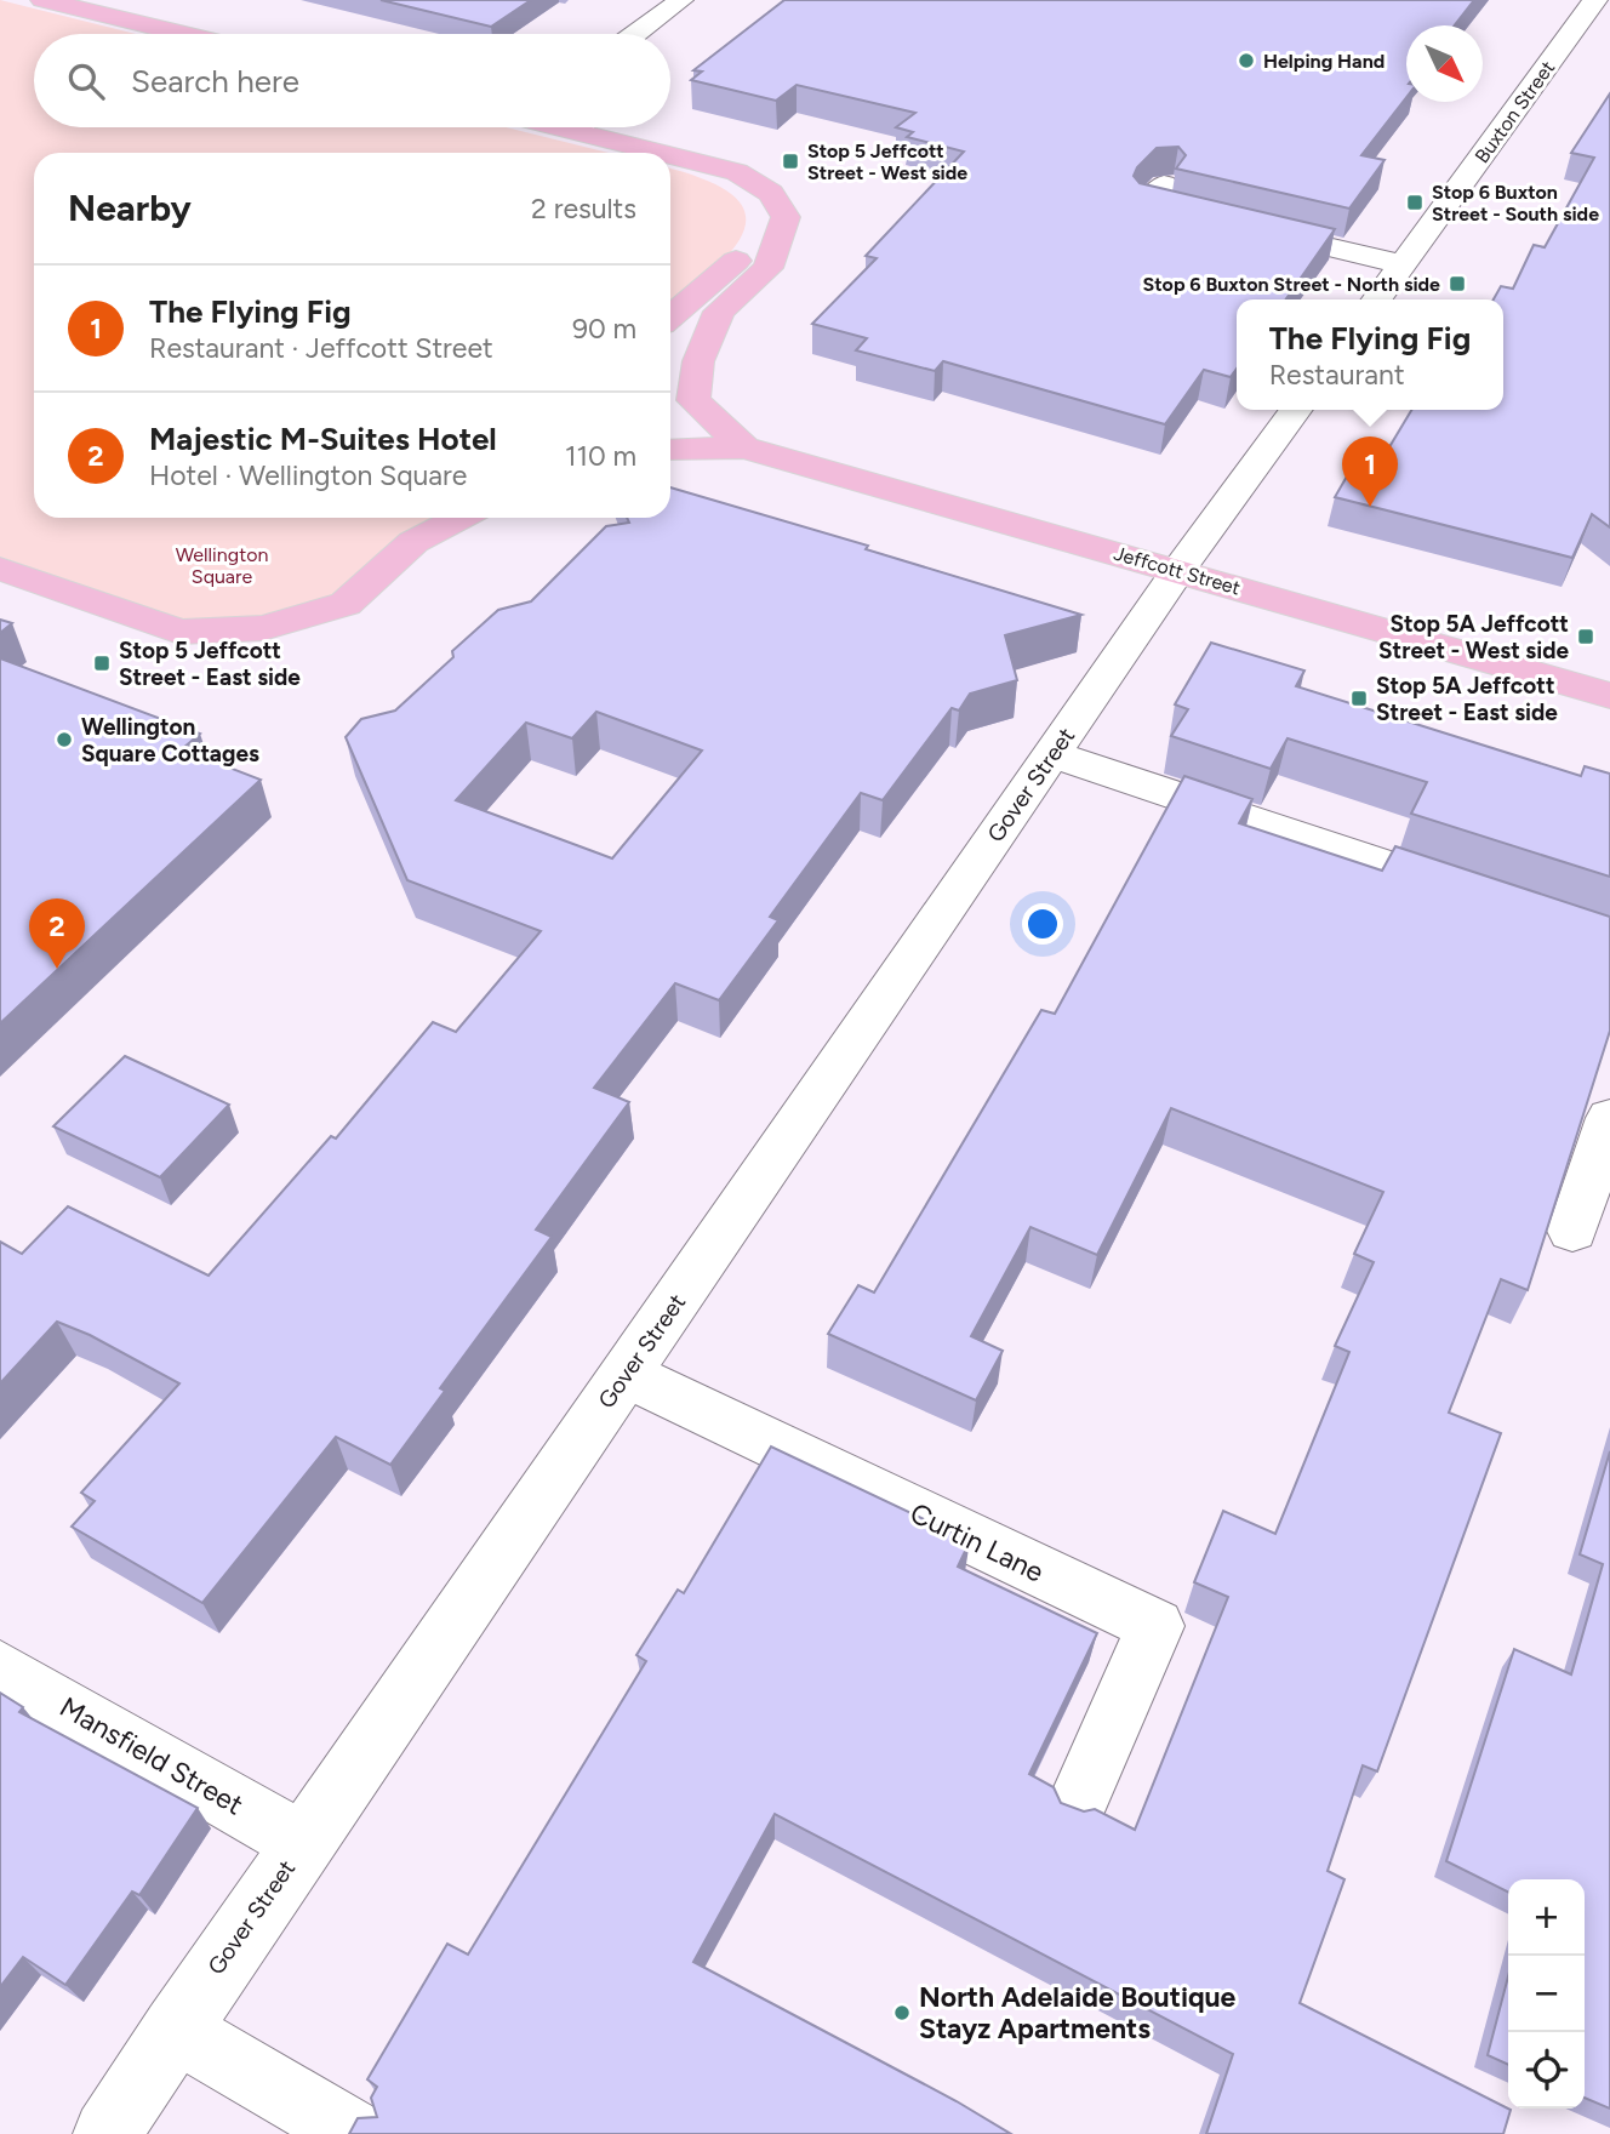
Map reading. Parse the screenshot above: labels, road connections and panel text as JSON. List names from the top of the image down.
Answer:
{
  "streets": {
    "main road": ["Jeffcott Street"],
    "street": [
      "Buxton Street",
      "Gover Street",
      "Curtin Lane",
      "Mansfield Street"
    ]
  },
  "crossings": [
    ["Jeffcott Street", "Gover Street"],
    ["Gover Street", "Curtin Lane"],
    ["Gover Street", "Mansfield Street"]
  ],
  "parks": ["Wellington Square"],
  "places": {
    "other": ["Helping Hand", "Wellington Square Cottages", "North Adelaide Boutique Stayz Apartments"],
    "transit": [
      "Stop 5 Jeffcott Street - West side",
      "Stop 6 Buxton Street - South side",
      "Stop 6 Buxton Street - North side",
      "Stop 5A Jeffcott Street - West side",
      "Stop 5 Jeffcott Street - East side",
      "Stop 5A Jeffcott Street - East side"
    ]
  },
  "north": "bottom right",
  "page": {
    "search": "Search here",
    "heading": ["Nearby", "2 results"],
    "list": [
      {
        "mark": "1",
        "name": "The Flying Fig",
        "note": "Restaurant · Jeffcott Street",
        "value": "90 m"
      },
      {
        "mark": "2",
        "name": "Majestic M-Suites Hotel",
        "note": "Hotel · Wellington Square",
        "value": "110 m"
      }
    ],
    "popup": ["The Flying Fig", "Restaurant"],
    "pins": ["1", "2"],
    "map_buttons": ["+", "−"]
  }
}
